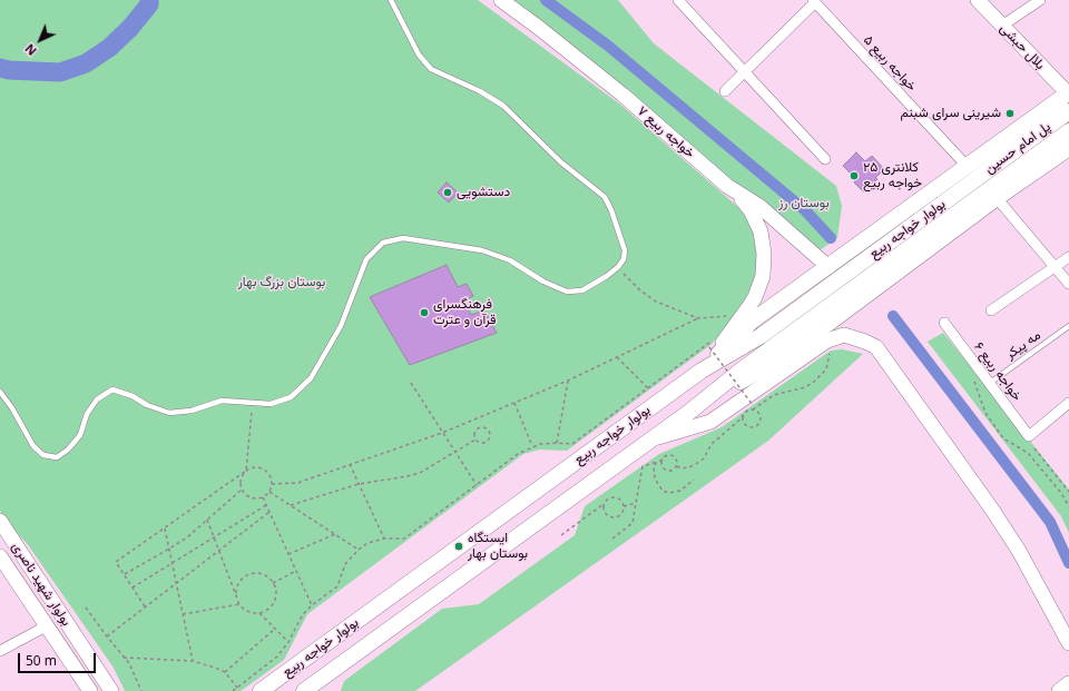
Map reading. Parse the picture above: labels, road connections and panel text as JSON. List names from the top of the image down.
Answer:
{
  "streets": {
    "main road": ["پل امام حسین", "بولوار خواجه ربیع"],
    "street": [
      "بلال حبشی",
      "خواجه ربیع ۵",
      "خواجه ربیع ۷",
      "خواجه ربیع ۶",
      "بولوار شهید ناصری"
    ],
    "lane": ["مه پیکر"]
  },
  "crossings": [
    ["پل امام حسین", "بولوار خواجه ربیع"],
    ["مه پیکر", "خواجه ربیع ۶"]
  ],
  "parks": ["بوستان رز", "بوستان بزرگ بهار"],
  "places": [
    "شیرینی سرای شبنم",
    "کلانتری ٢۵ خواجه ربیع",
    "دستشویی",
    "فرهنگسرای قرآن و عترت",
    "ایستگاه بوستان بهار"
  ],
  "scale_bar": "50 m",
  "north": "bottom left"
}
